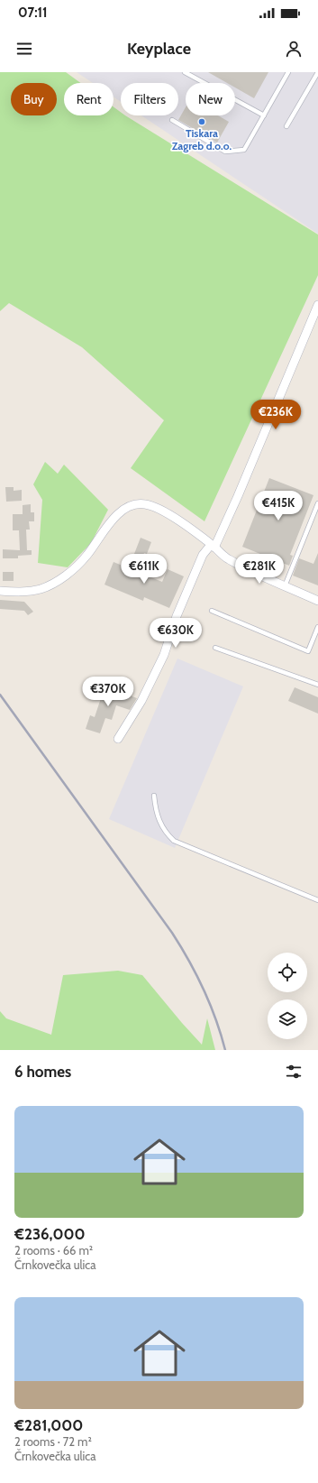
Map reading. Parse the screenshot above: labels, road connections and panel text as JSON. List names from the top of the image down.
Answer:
{
  "places": ["Tiskara Zagreb d.o.o."],
  "page": {
    "status": "07:11",
    "header": "Keyplace",
    "chip": [
      "Buy",
      "Rent",
      "Filters",
      "New"
    ],
    "price": [
      "€236K",
      "€415K",
      "€611K",
      "€281K",
      "€630K",
      "€370K"
    ],
    "heading": "6 homes",
    "list": [
      {
        "name": "€236,000",
        "note": "2 rooms · 66 m² · Črnkovečka ulica"
      },
      {
        "name": "€281,000",
        "note": "2 rooms · 72 m² · Črnkovečka ulica"
      }
    ]
  }
}
